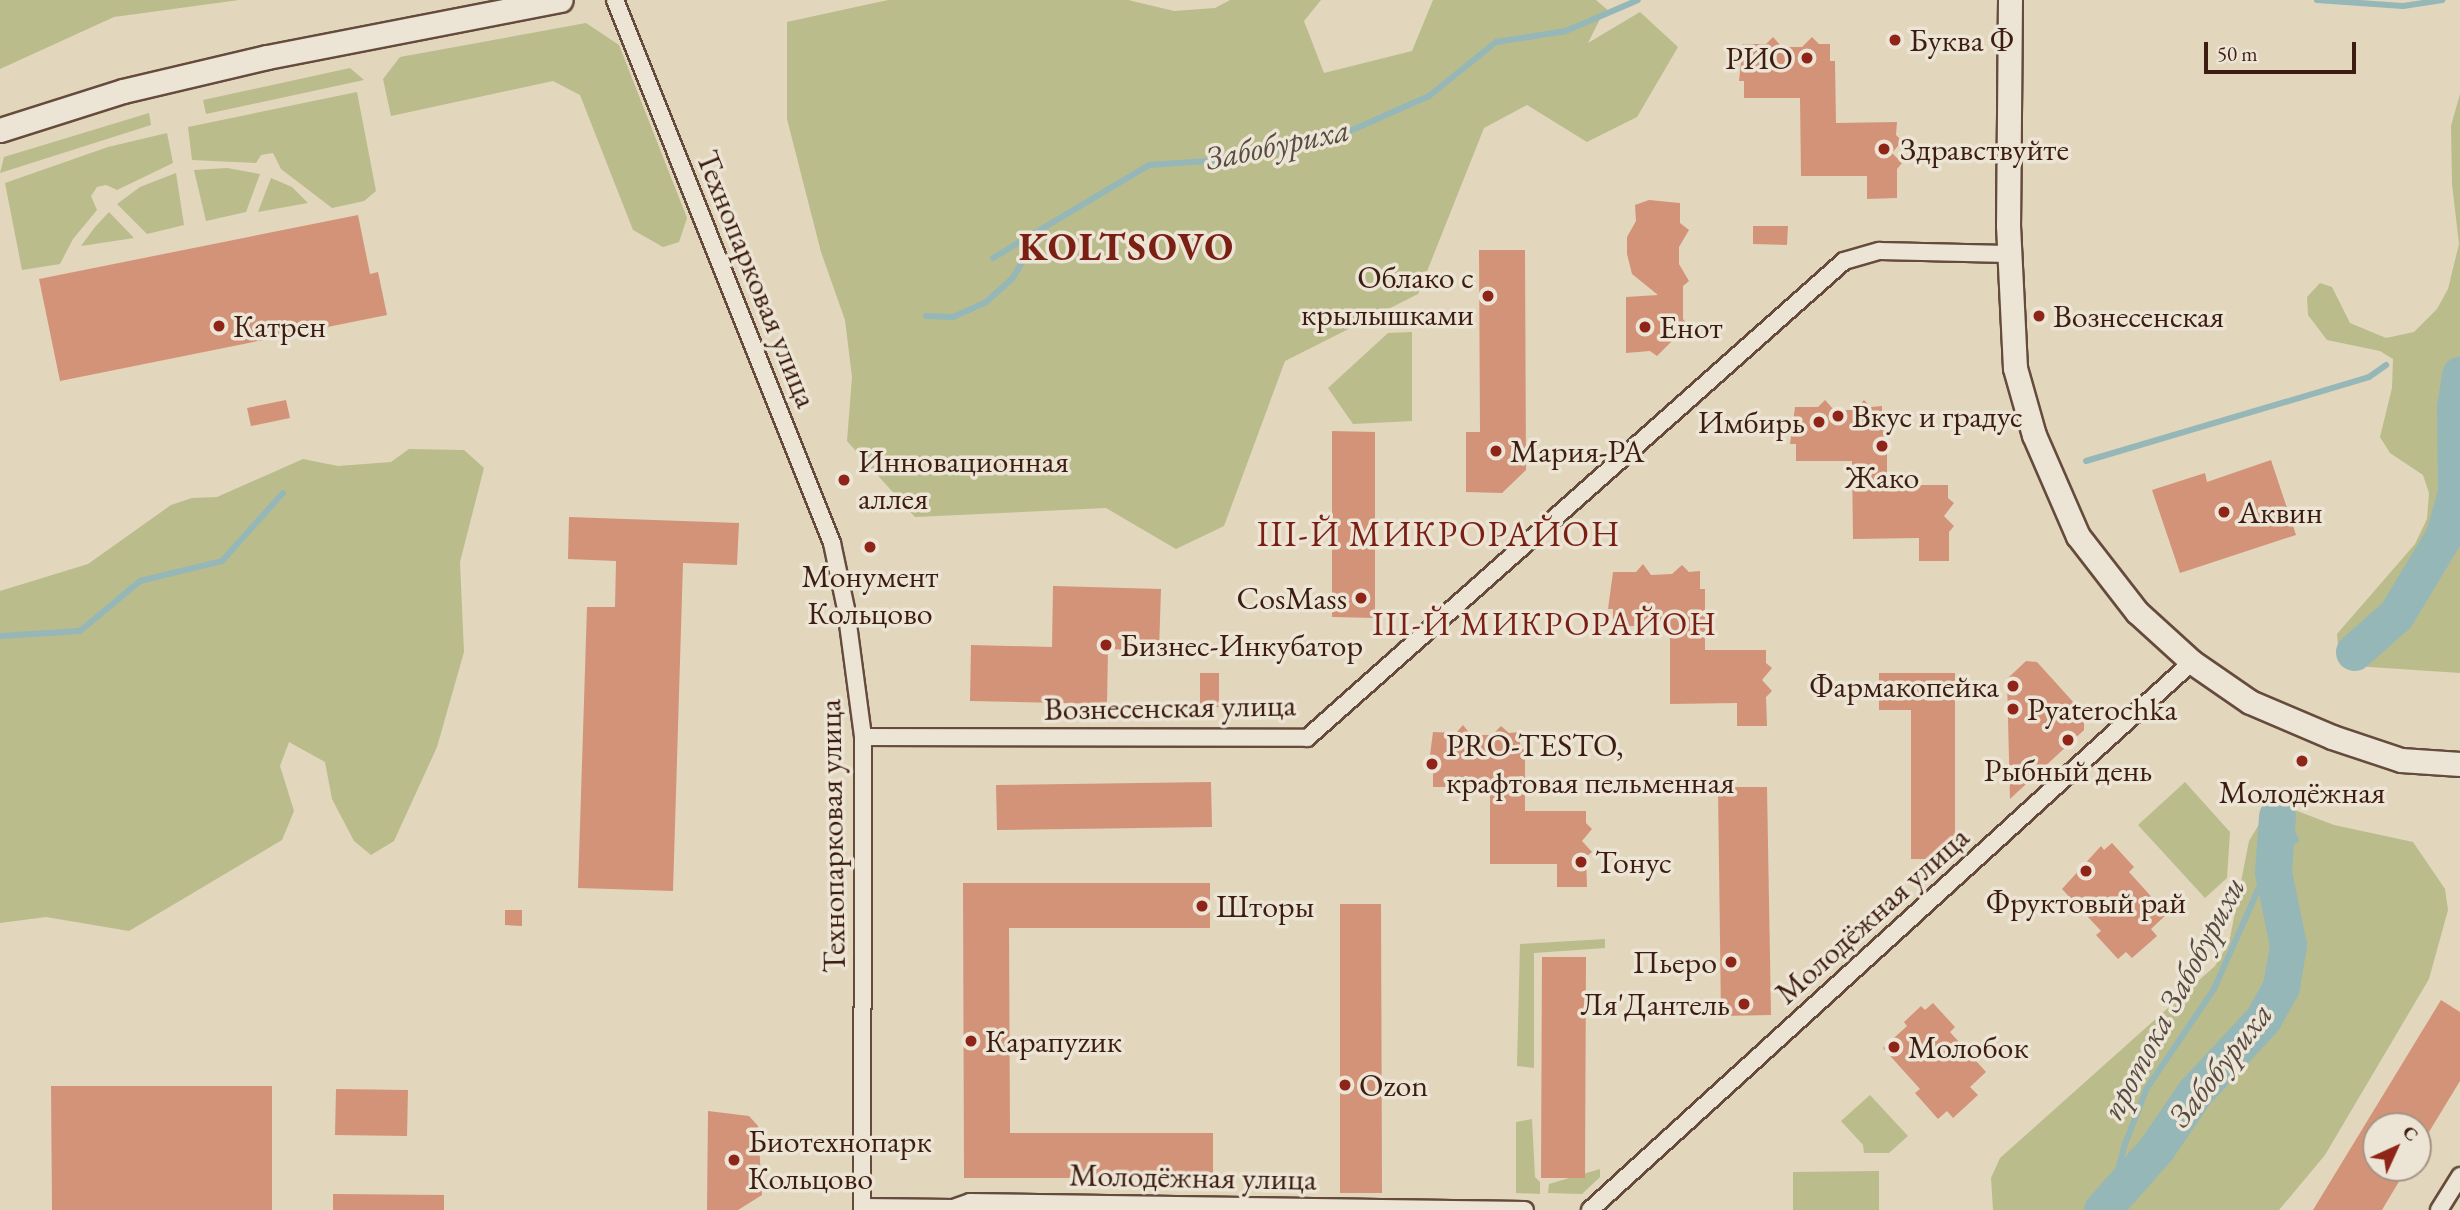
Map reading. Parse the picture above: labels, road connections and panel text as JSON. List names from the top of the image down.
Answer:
{
  "streets": {
    "street": ["Технопарковая улица", "Вознесенская улица", "Молодёжная улица"]
  },
  "crossings": [
    ["Технопарковая улица", "Вознесенская улица"],
    ["Технопарковая улица", "Молодёжная улица"]
  ],
  "districts": ["KOLTSOVO", "III-Й МИКРОРАЙОН", "III-Й МИКРОРАЙОН"],
  "water": ["Забобуриха", "протока Забобурихи"],
  "places": [
    "Буква Ф",
    "РИО",
    "Здравствуйте",
    "Облако с крылышками",
    "Вознесенская",
    "Катрен",
    "Енот",
    "Вкус и градус",
    "Имбирь",
    "Жако",
    "Мария-РА",
    "Инновационная аллея",
    "Аквин",
    "Монумент Кольцово",
    "CosMass",
    "Бизнес-Инкубатор",
    "Фармакопейка",
    "Pyaterochka",
    "Рыбный день",
    "Молодёжная",
    "PRO-TESTO, крафтовая пельменная",
    "Тонус",
    "Фруктовый рай",
    "Шторы",
    "Пьеро",
    "Ля'Дантель",
    "Карапуzик",
    "Молобок",
    "Ozon",
    "Биотехнопарк Кольцово"
  ],
  "scale_bar": "50 m",
  "north": "top right"
}
